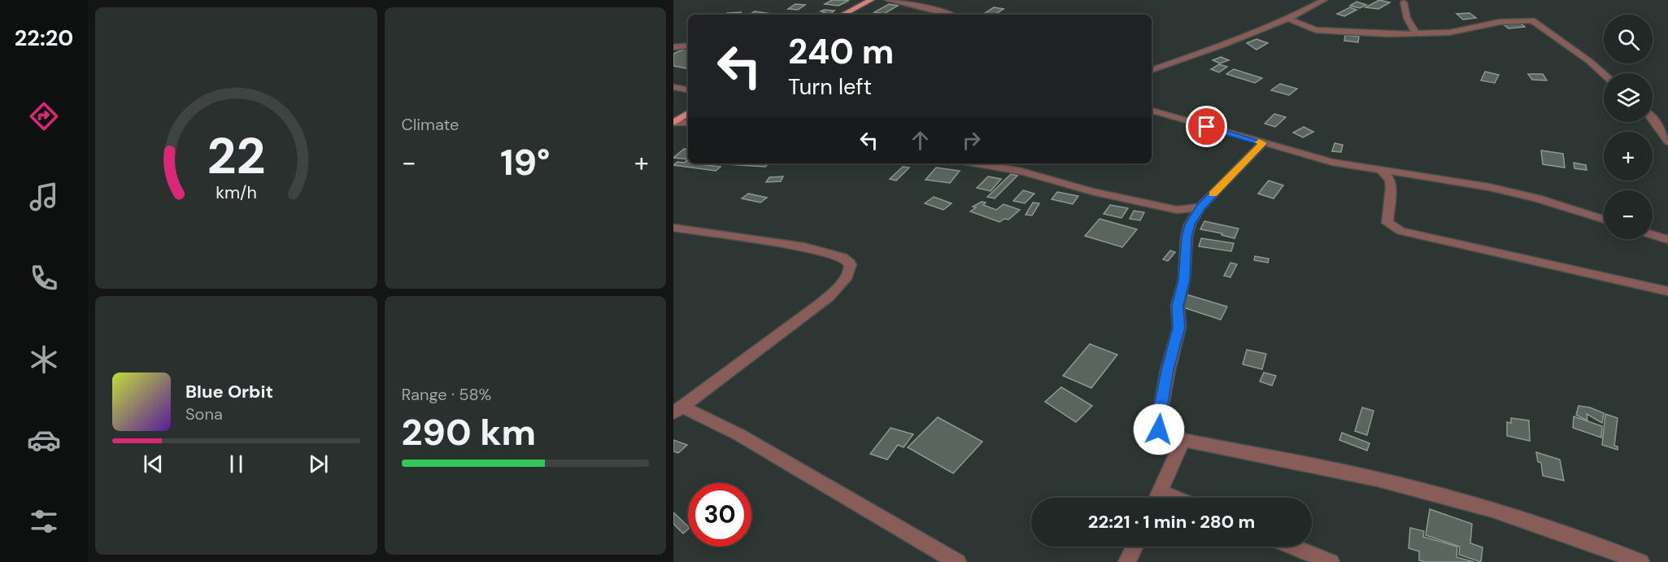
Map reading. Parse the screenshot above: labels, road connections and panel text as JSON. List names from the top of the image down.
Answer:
{
  "page": {
    "tabs": "22:20",
    "tile": [
      "Climate",
      ["Range · 58%", "290 km"]
    ],
    "map_buttons": ["+", "−"],
    "turn": ["240 m", "Turn left"],
    "heat": ["−", "19°", "+"],
    "song": ["Blue Orbit", "Sona"],
    "limit": "30",
    "trip": "22:21 · 1 min · 280 m",
    "gauge": ["22", "km/h"]
  }
}
